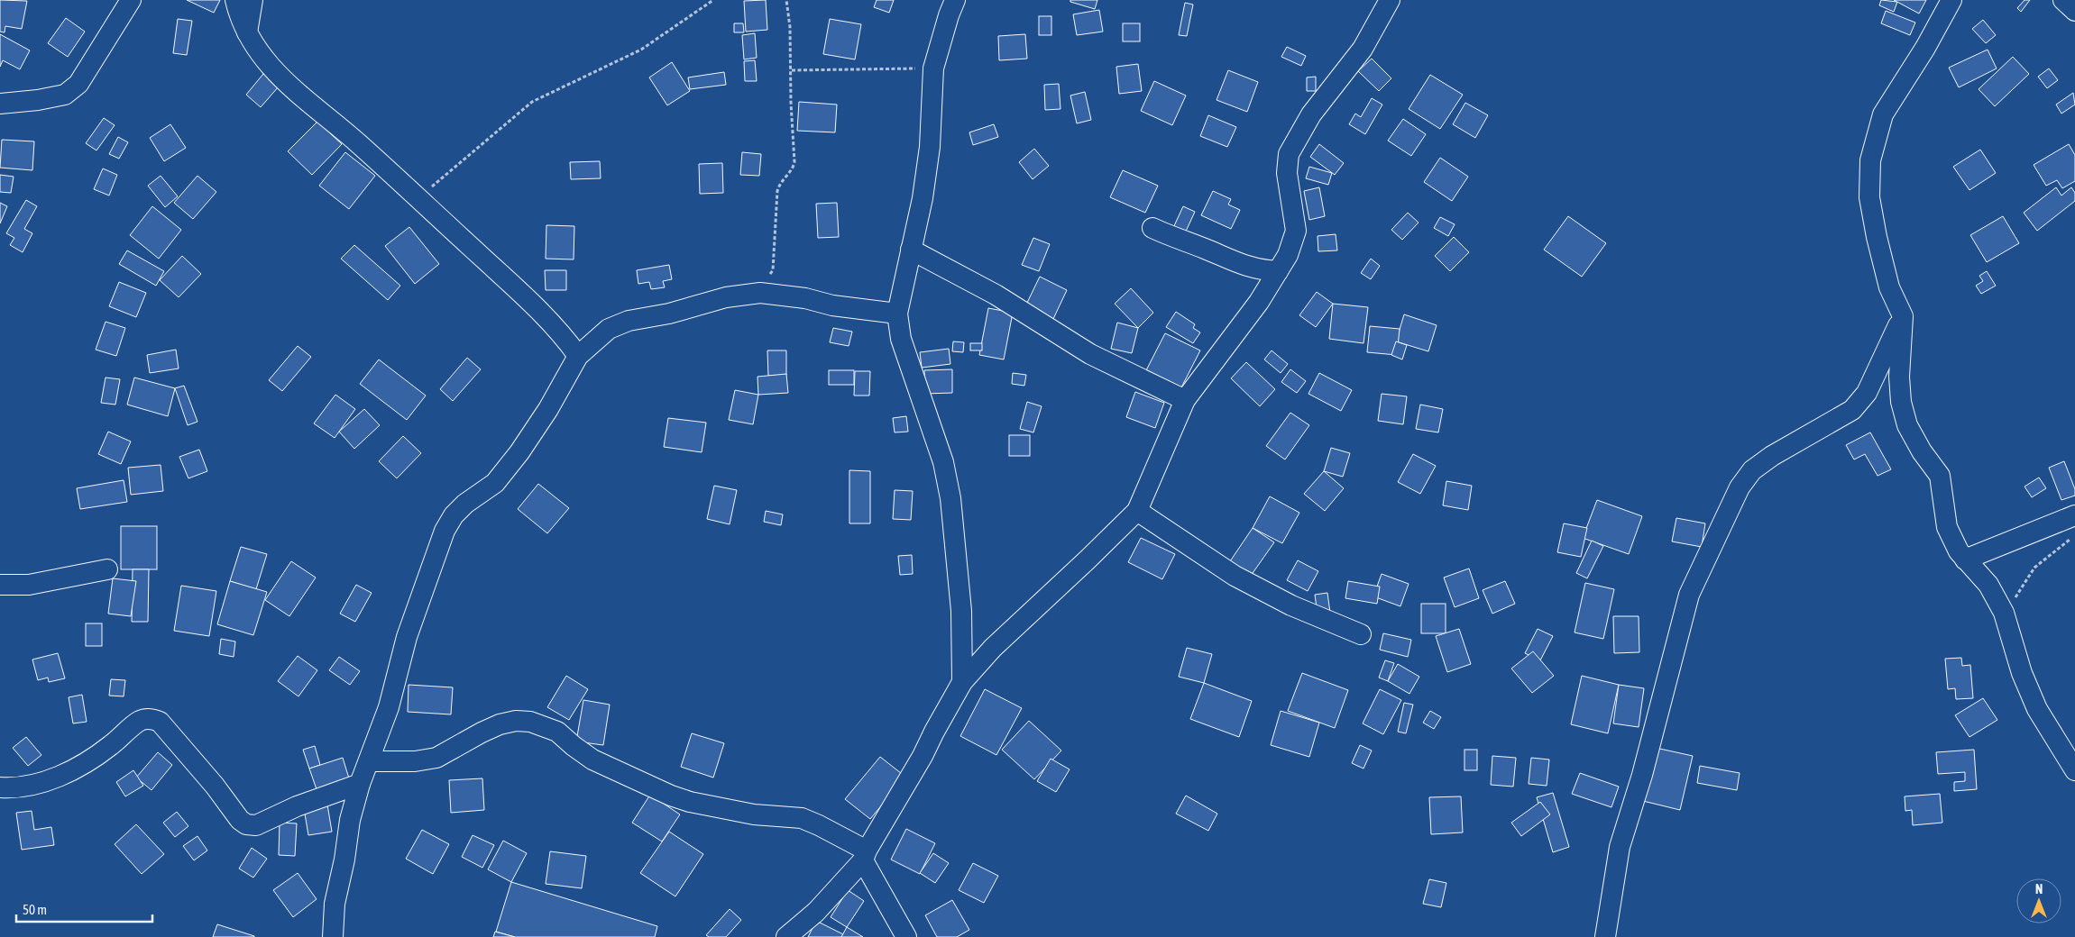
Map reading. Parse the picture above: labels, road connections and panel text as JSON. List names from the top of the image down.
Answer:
{
  "scale_bar": "50 m",
  "north": "top"
}
